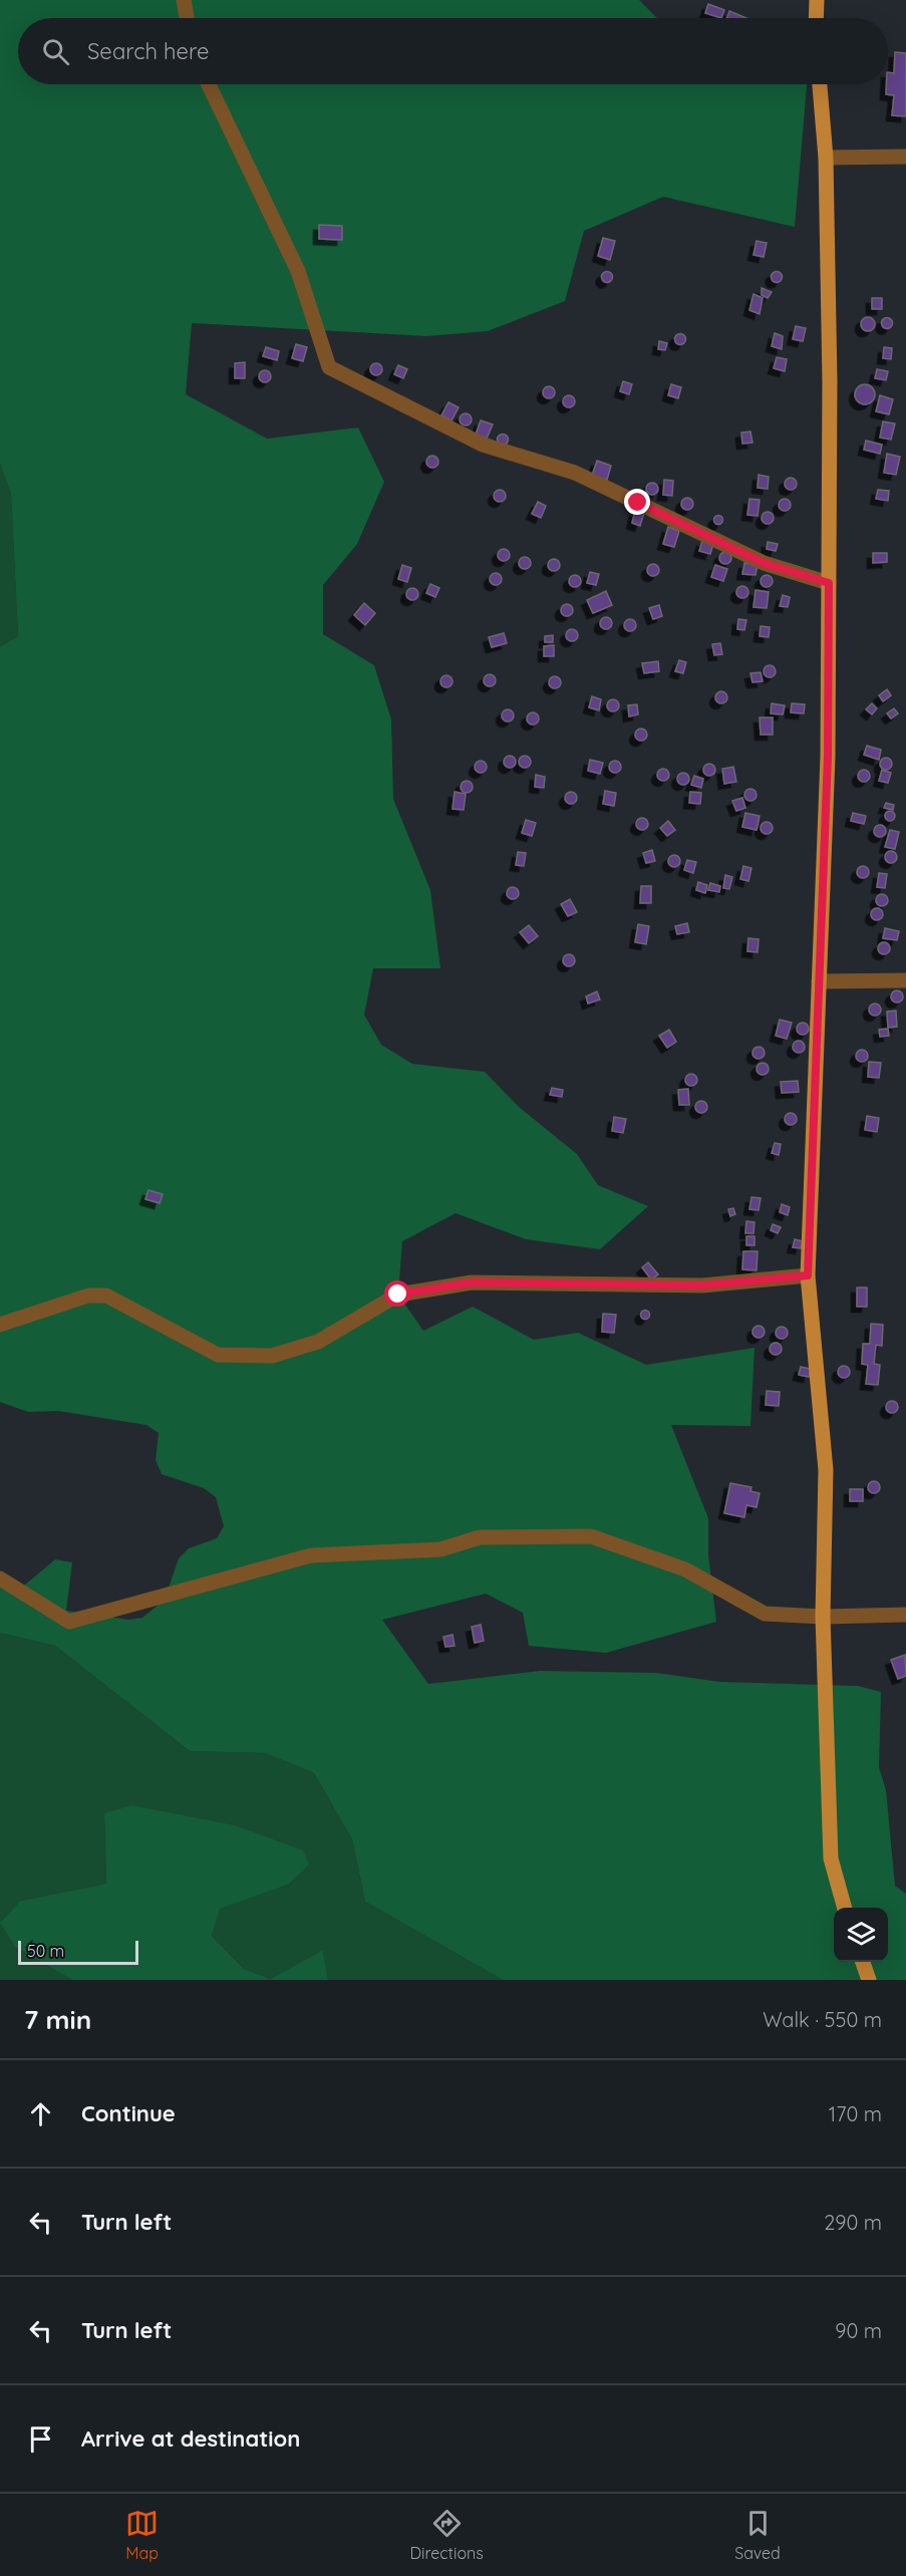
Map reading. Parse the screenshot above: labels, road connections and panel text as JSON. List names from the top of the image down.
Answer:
{
  "scale_bar": "50 m",
  "page": {
    "search": "Search here",
    "scale": "50 m",
    "heading": ["7 min", "Walk · 550 m"],
    "list": [
      ["Continue", "170 m"],
      ["Turn left", "290 m"],
      ["Turn left", "90 m"],
      "Arrive at destination"
    ],
    "nav": ["Map", "Directions", "Saved"]
  }
}
